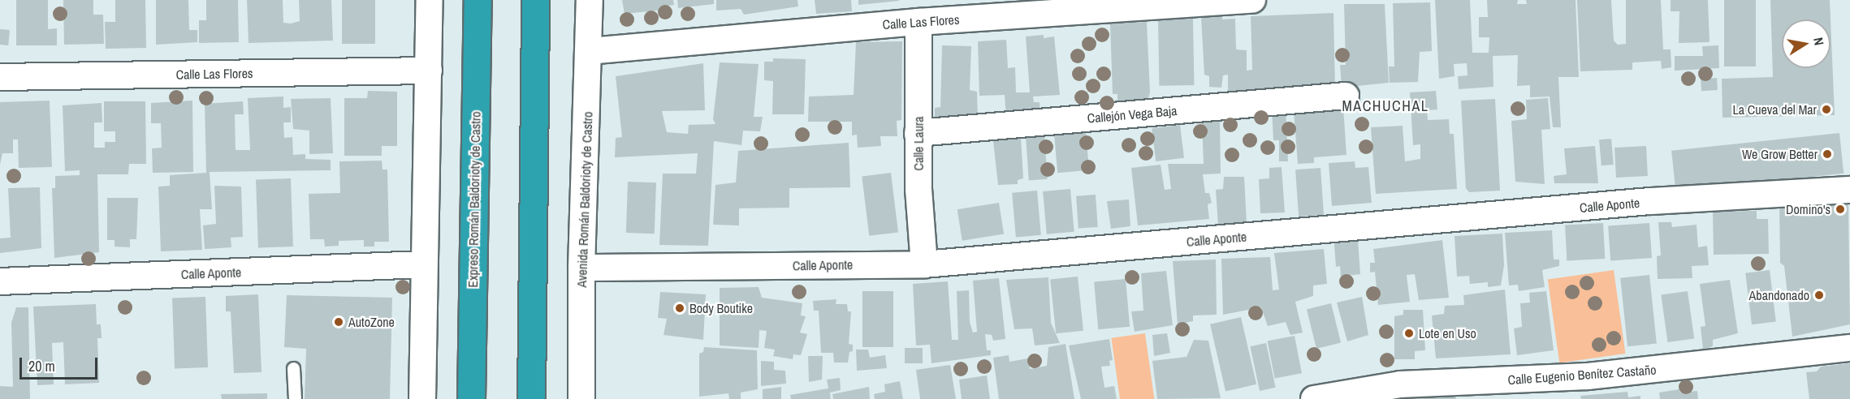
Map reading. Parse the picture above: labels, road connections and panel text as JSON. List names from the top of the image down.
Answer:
{
  "streets": {
    "highway": ["Expreso Román Baldorioty de Castro"],
    "street": [
      "Calle Las Flores",
      "Callejón Vega Baja",
      "Calle Laura",
      "Avenida Román Baldorioty de Castro",
      "Calle Aponte",
      "Calle Eugenio Benítez Castaño"
    ]
  },
  "crossings": [
    ["Calle Las Flores", "Calle Laura"],
    ["Calle Las Flores", "Avenida Román Baldorioty de Castro"],
    ["Callejón Vega Baja", "Calle Laura"],
    ["Calle Laura", "Calle Aponte"],
    ["Avenida Román Baldorioty de Castro", "Calle Aponte"]
  ],
  "districts": ["MACHUCHAL"],
  "places": [
    "La Cueva del Mar",
    "We Grow Better",
    "Domino's",
    "Abandonado",
    "Body Boutike",
    "AutoZone",
    "Lote en Uso"
  ],
  "scale_bar": "20 m",
  "north": "right"
}
